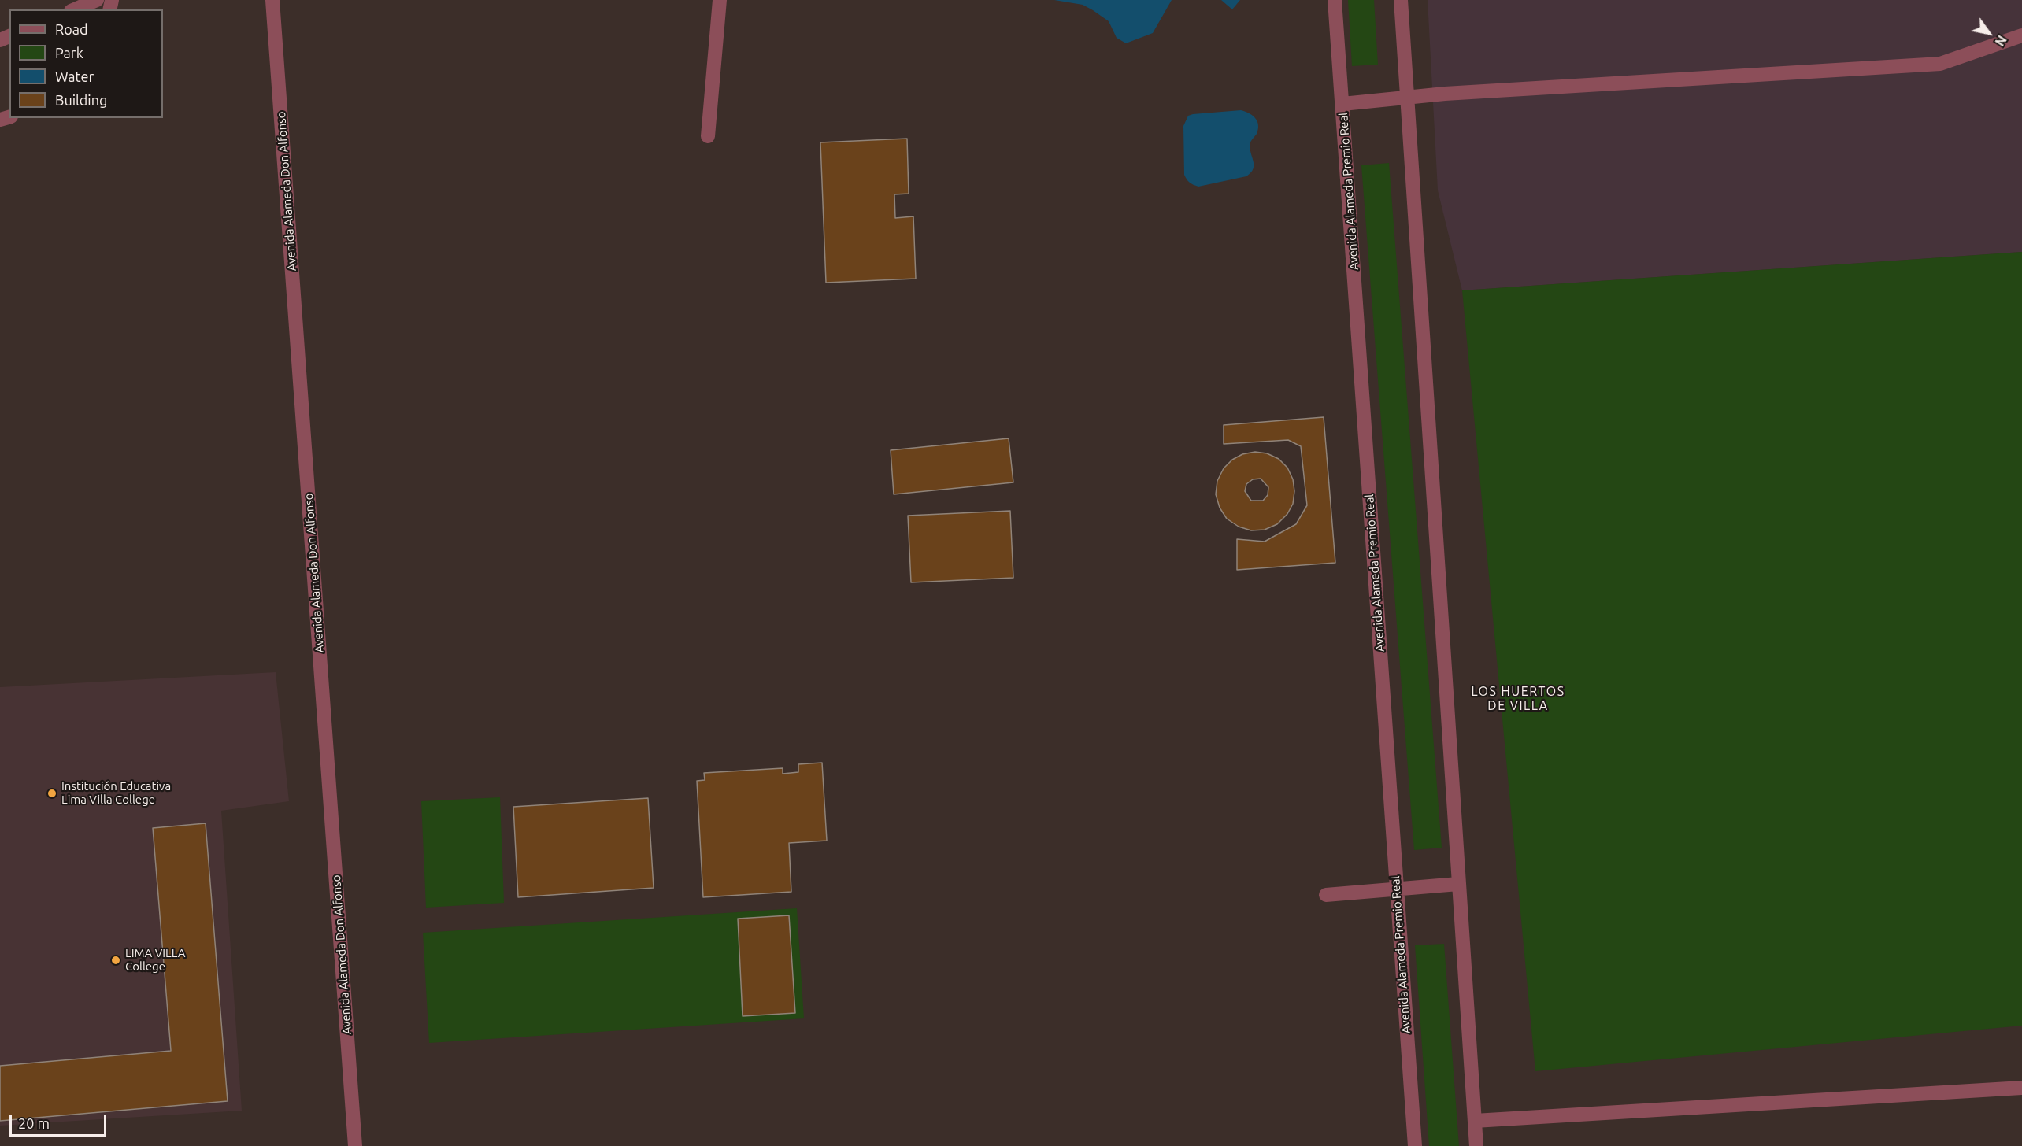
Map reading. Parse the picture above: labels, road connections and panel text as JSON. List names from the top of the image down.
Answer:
{
  "streets": {
    "street": ["Avenida Alameda Don Alfonso", "Avenida Alameda Premio Real"]
  },
  "districts": ["LOS HUERTOS DE VILLA"],
  "places": ["Institución Educativa Lima Villa College", "LIMA VILLA College"],
  "legend": [
    "Road",
    "Park",
    "Water",
    "Building"
  ],
  "scale_bar": "20 m",
  "north": "bottom right"
}
